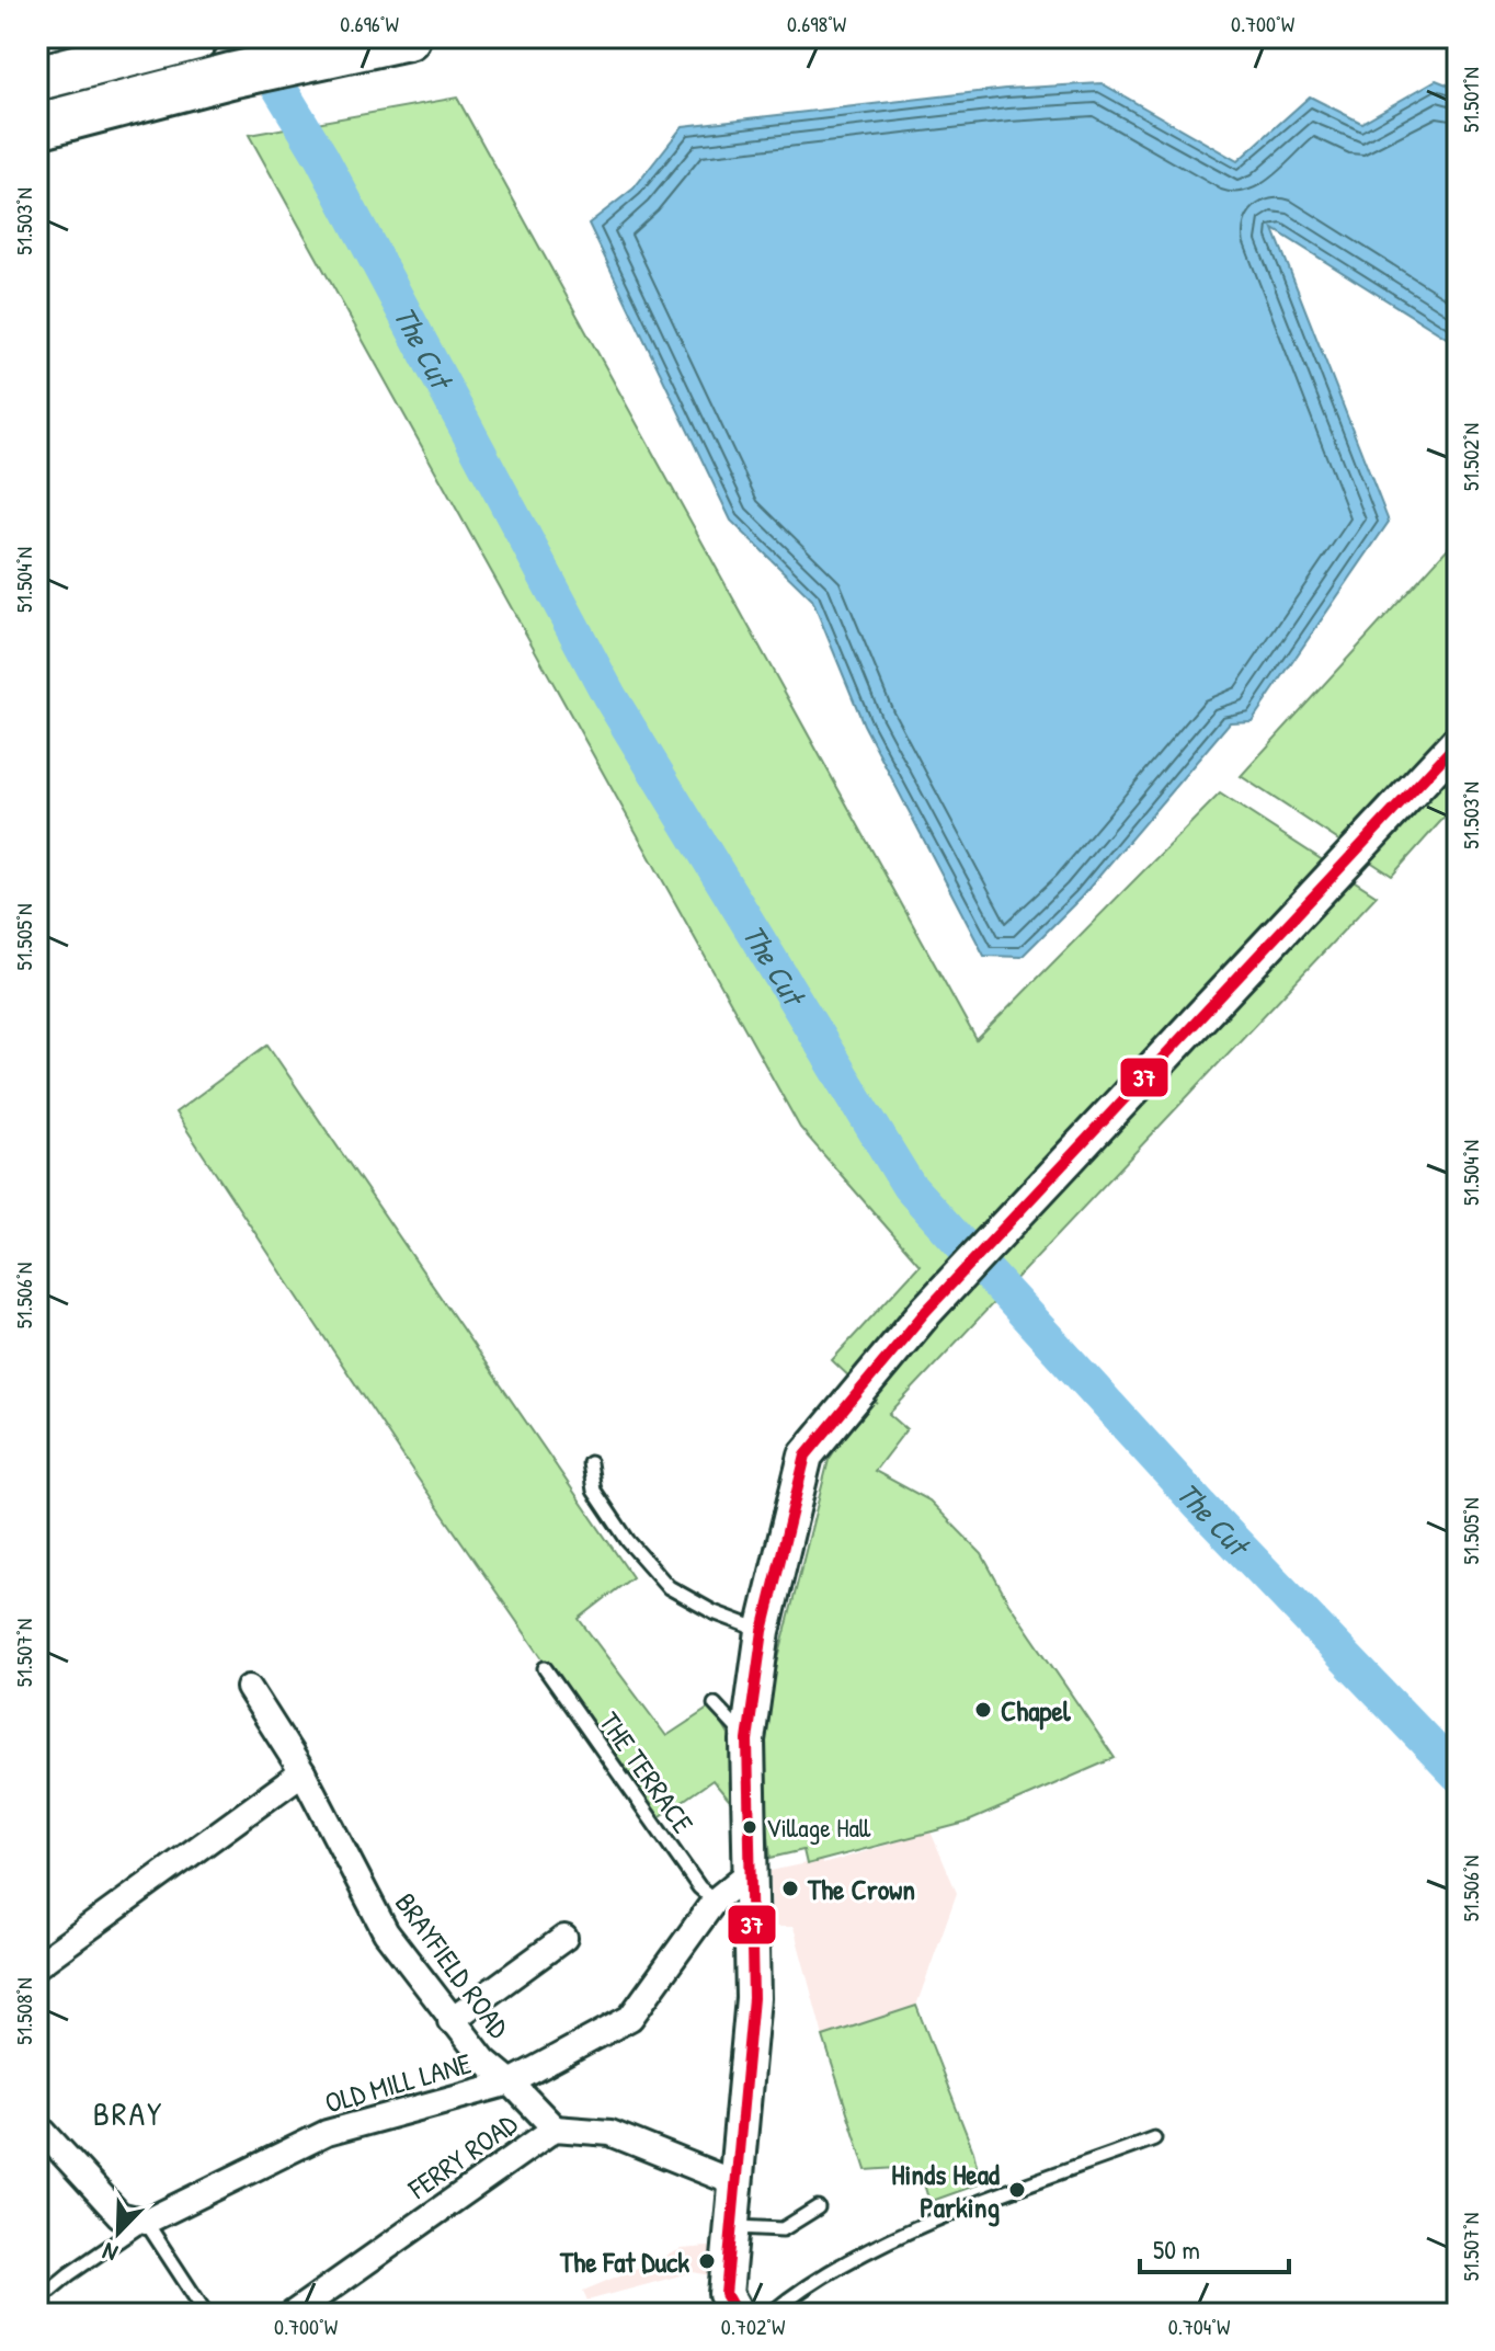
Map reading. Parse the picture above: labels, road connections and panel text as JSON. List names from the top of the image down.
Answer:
{
  "streets": {
    "street": ["BRAYFIELD ROAD", "OLD MILL LANE", "FERRY ROAD"],
    "lane": ["THE TERRACE"]
  },
  "crossings": [
    ["THE TERRACE", "OLD MILL LANE"],
    ["BRAYFIELD ROAD", "OLD MILL LANE"],
    ["BRAYFIELD ROAD", "FERRY ROAD"]
  ],
  "districts": ["BRAY"],
  "water": ["The Cut"],
  "places": [
    "Chapel",
    "Village Hall",
    "The Crown",
    "Hinds Head Parking",
    "The Fat Duck"
  ],
  "lines": ["transit line 37"],
  "scale_bar": "50 m",
  "north": "bottom left",
  "coordinates": [
    "0.696°W",
    "0.698°W",
    "0.700°W",
    "51.501°N",
    "51.503°N",
    "51.502°N",
    "51.504°N",
    "51.505°N",
    "51.506°N",
    "51.507°N",
    "51.508°N",
    "0.702°W",
    "0.704°W"
  ]
}
